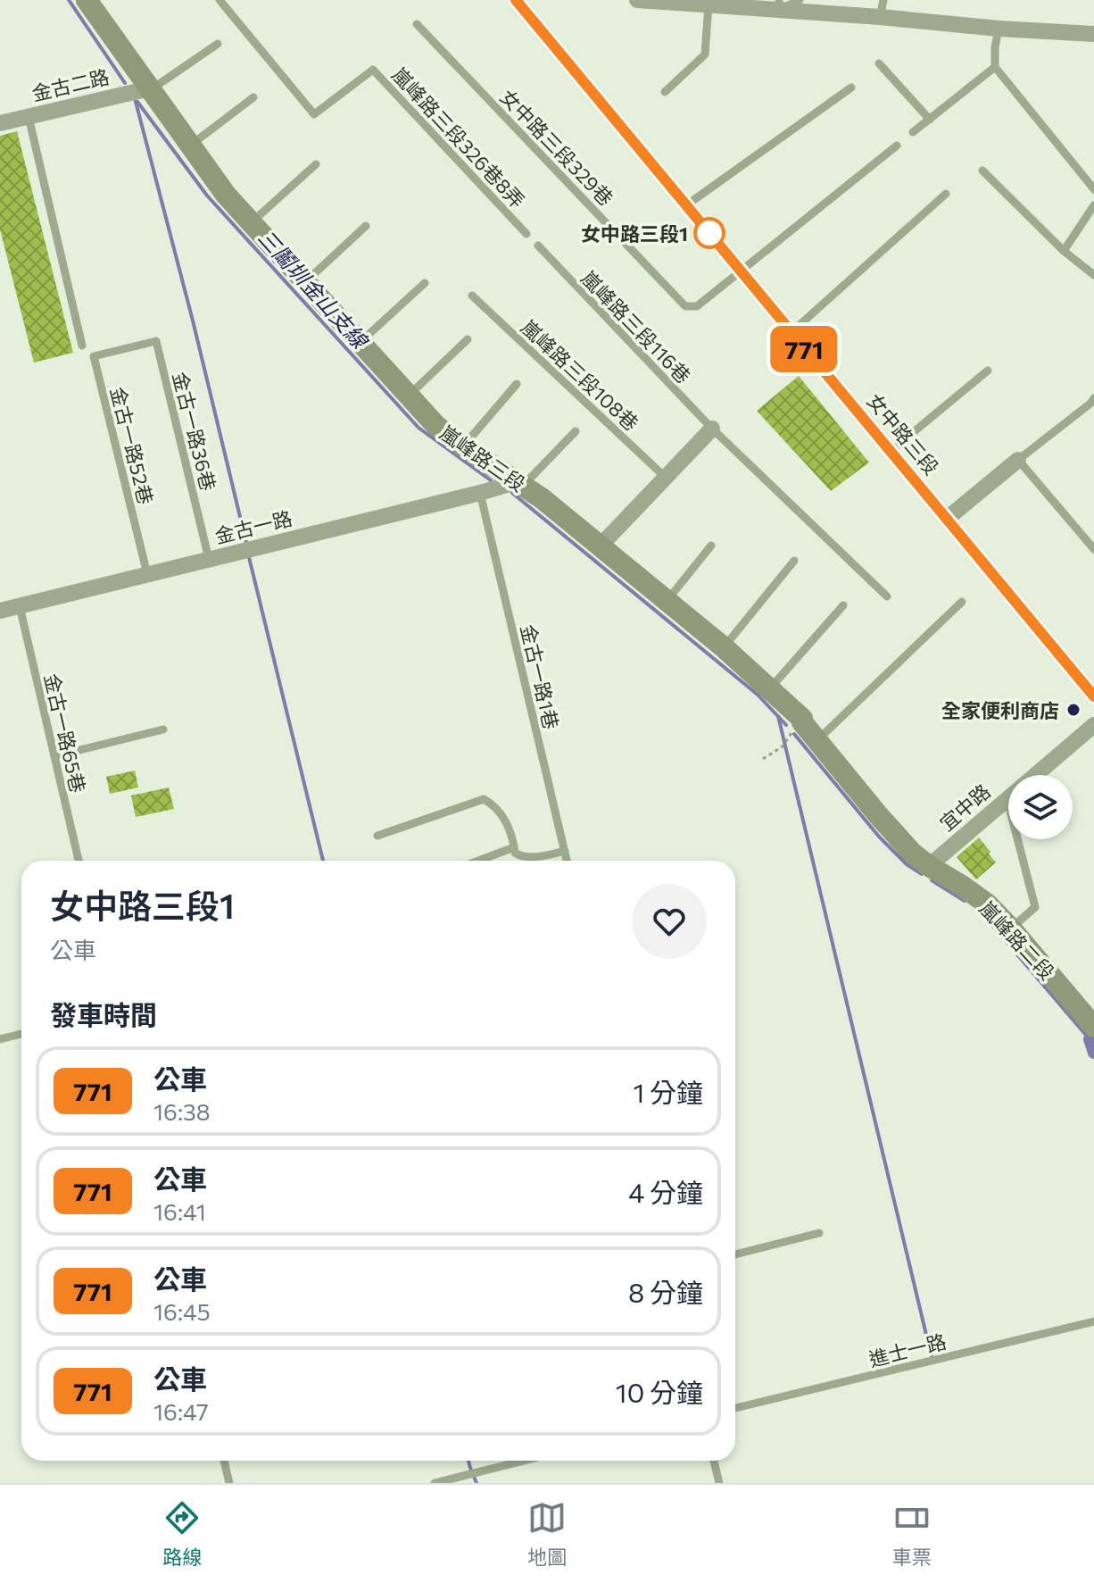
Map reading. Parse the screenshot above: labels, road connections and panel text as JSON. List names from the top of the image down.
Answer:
{
  "streets": {
    "street": [
      "金古二路",
      "女中路三段",
      "嵐峰路三段",
      "金古一路",
      "宜中路",
      "嵐峰路二段"
    ],
    "lane": [
      "嵐峰路三段326巷8弄",
      "女中路三段329巷",
      "嵐峰路三段116巷",
      "嵐峰路三段108巷",
      "金古一路36巷",
      "金古一路52巷",
      "金古一路1巷",
      "金古一路65巷",
      "進士一路"
    ]
  },
  "crossings": [
    ["金古二路", "嵐峰路三段"],
    ["女中路三段329巷", "女中路三段"],
    ["金古一路36巷", "金古一路52巷"],
    ["金古一路36巷", "金古一路"],
    ["金古一路52巷", "金古一路"],
    ["嵐峰路三段", "金古一路"],
    ["嵐峰路三段", "宜中路"],
    ["嵐峰路三段", "嵐峰路二段"],
    ["金古一路", "金古一路1巷"],
    ["金古一路", "金古一路65巷"],
    ["宜中路", "嵐峰路二段"]
  ],
  "water": ["三鬮圳金山支線"],
  "places": ["女中路三段1", "全家便利商店"],
  "lines": ["bus line 771"],
  "page": {
    "on_map": "771",
    "heading": [
      ["女中路三段1", "公車"],
      "發車時間"
    ],
    "list": [
      {
        "mark": "771",
        "name": "公車",
        "note": "16:38",
        "value": "1 分鐘"
      },
      {
        "mark": "771",
        "name": "公車",
        "note": "16:41",
        "value": "4 分鐘"
      },
      {
        "mark": "771",
        "name": "公車",
        "note": "16:45",
        "value": "8 分鐘"
      },
      {
        "mark": "771",
        "name": "公車",
        "note": "16:47",
        "value": "10 分鐘"
      }
    ],
    "tabs": ["路線", "地圖", "車票"]
  }
}
